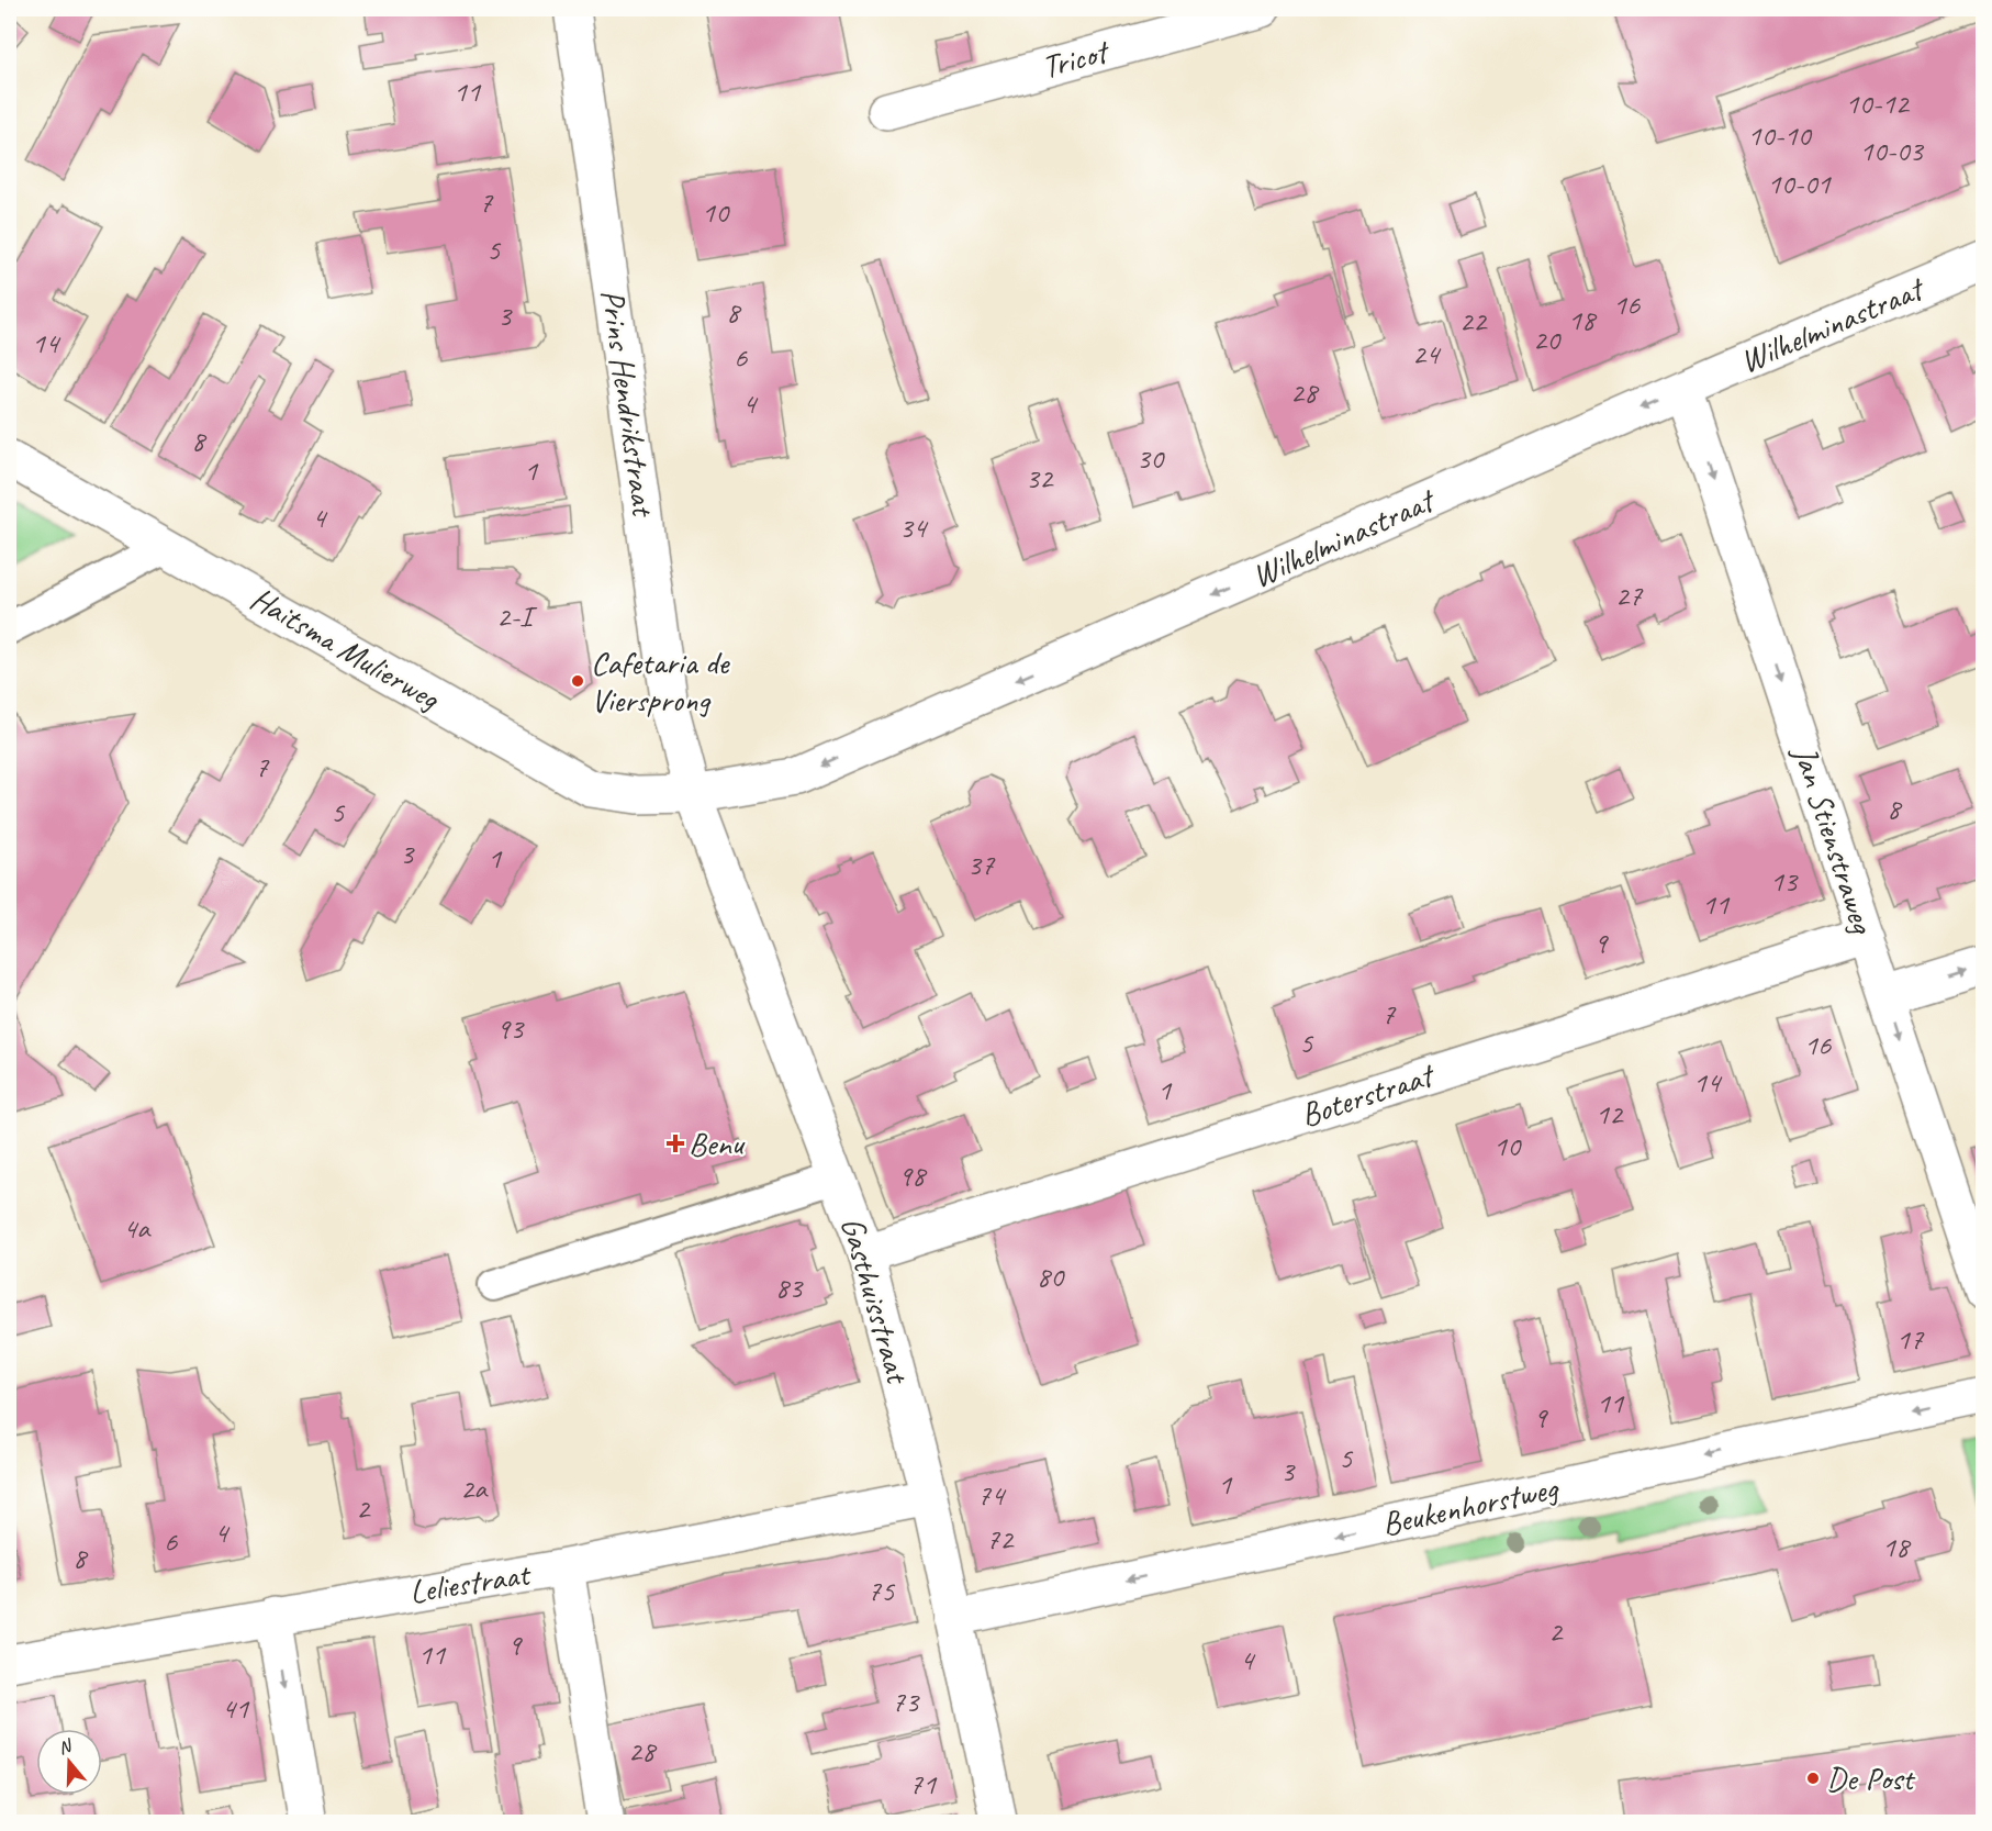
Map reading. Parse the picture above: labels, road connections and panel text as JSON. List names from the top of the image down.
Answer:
{
  "streets": {
    "street": [
      "Tricot",
      "Wilhelminastraat",
      "Prins Hendrikstraat",
      "Haitsma Mulierweg",
      "Jan Stienstraweg",
      "Boterstraat",
      "Gasthuisstraat",
      "Beukenhorstweg",
      "Leliestraat"
    ]
  },
  "crossings": [
    ["Wilhelminastraat", "Prins Hendrikstraat"],
    ["Wilhelminastraat", "Haitsma Mulierweg"],
    ["Wilhelminastraat", "Jan Stienstraweg"],
    ["Wilhelminastraat", "Gasthuisstraat"],
    ["Prins Hendrikstraat", "Haitsma Mulierweg"],
    ["Prins Hendrikstraat", "Gasthuisstraat"],
    ["Haitsma Mulierweg", "Gasthuisstraat"],
    ["Jan Stienstraweg", "Boterstraat"],
    ["Boterstraat", "Gasthuisstraat"],
    ["Gasthuisstraat", "Beukenhorstweg"],
    ["Gasthuisstraat", "Leliestraat"]
  ],
  "one_way": ["Wilhelminastraat", "Jan Stienstraweg", "Beukenhorstweg"],
  "places": {
    "other": ["Cafetaria de Viersprong", "De Post"],
    "health": ["Benu"]
  },
  "house_numbers": [
    "11",
    "10-12",
    "10-10",
    "10-03",
    "10-01",
    "7",
    "10",
    "5",
    "16",
    "8",
    "3",
    "18",
    "22",
    "20",
    "14",
    "24",
    "6",
    "28",
    "4",
    "8",
    "30",
    "1",
    "32",
    "4",
    "34",
    "27",
    "2-I",
    "7",
    "8",
    "5",
    "3",
    "1",
    "37",
    "13",
    "11",
    "9",
    "7",
    "93",
    "5",
    "16",
    "14",
    "1",
    "12",
    "10",
    "98",
    "4a",
    "80",
    "83",
    "17",
    "11",
    "9",
    "5",
    "3",
    "1",
    "2a",
    "74",
    "2",
    "4",
    "72",
    "6",
    "18",
    "8",
    "75",
    "2",
    "9",
    "11",
    "4",
    "73",
    "41",
    "28",
    "71"
  ],
  "north": "top"
}
